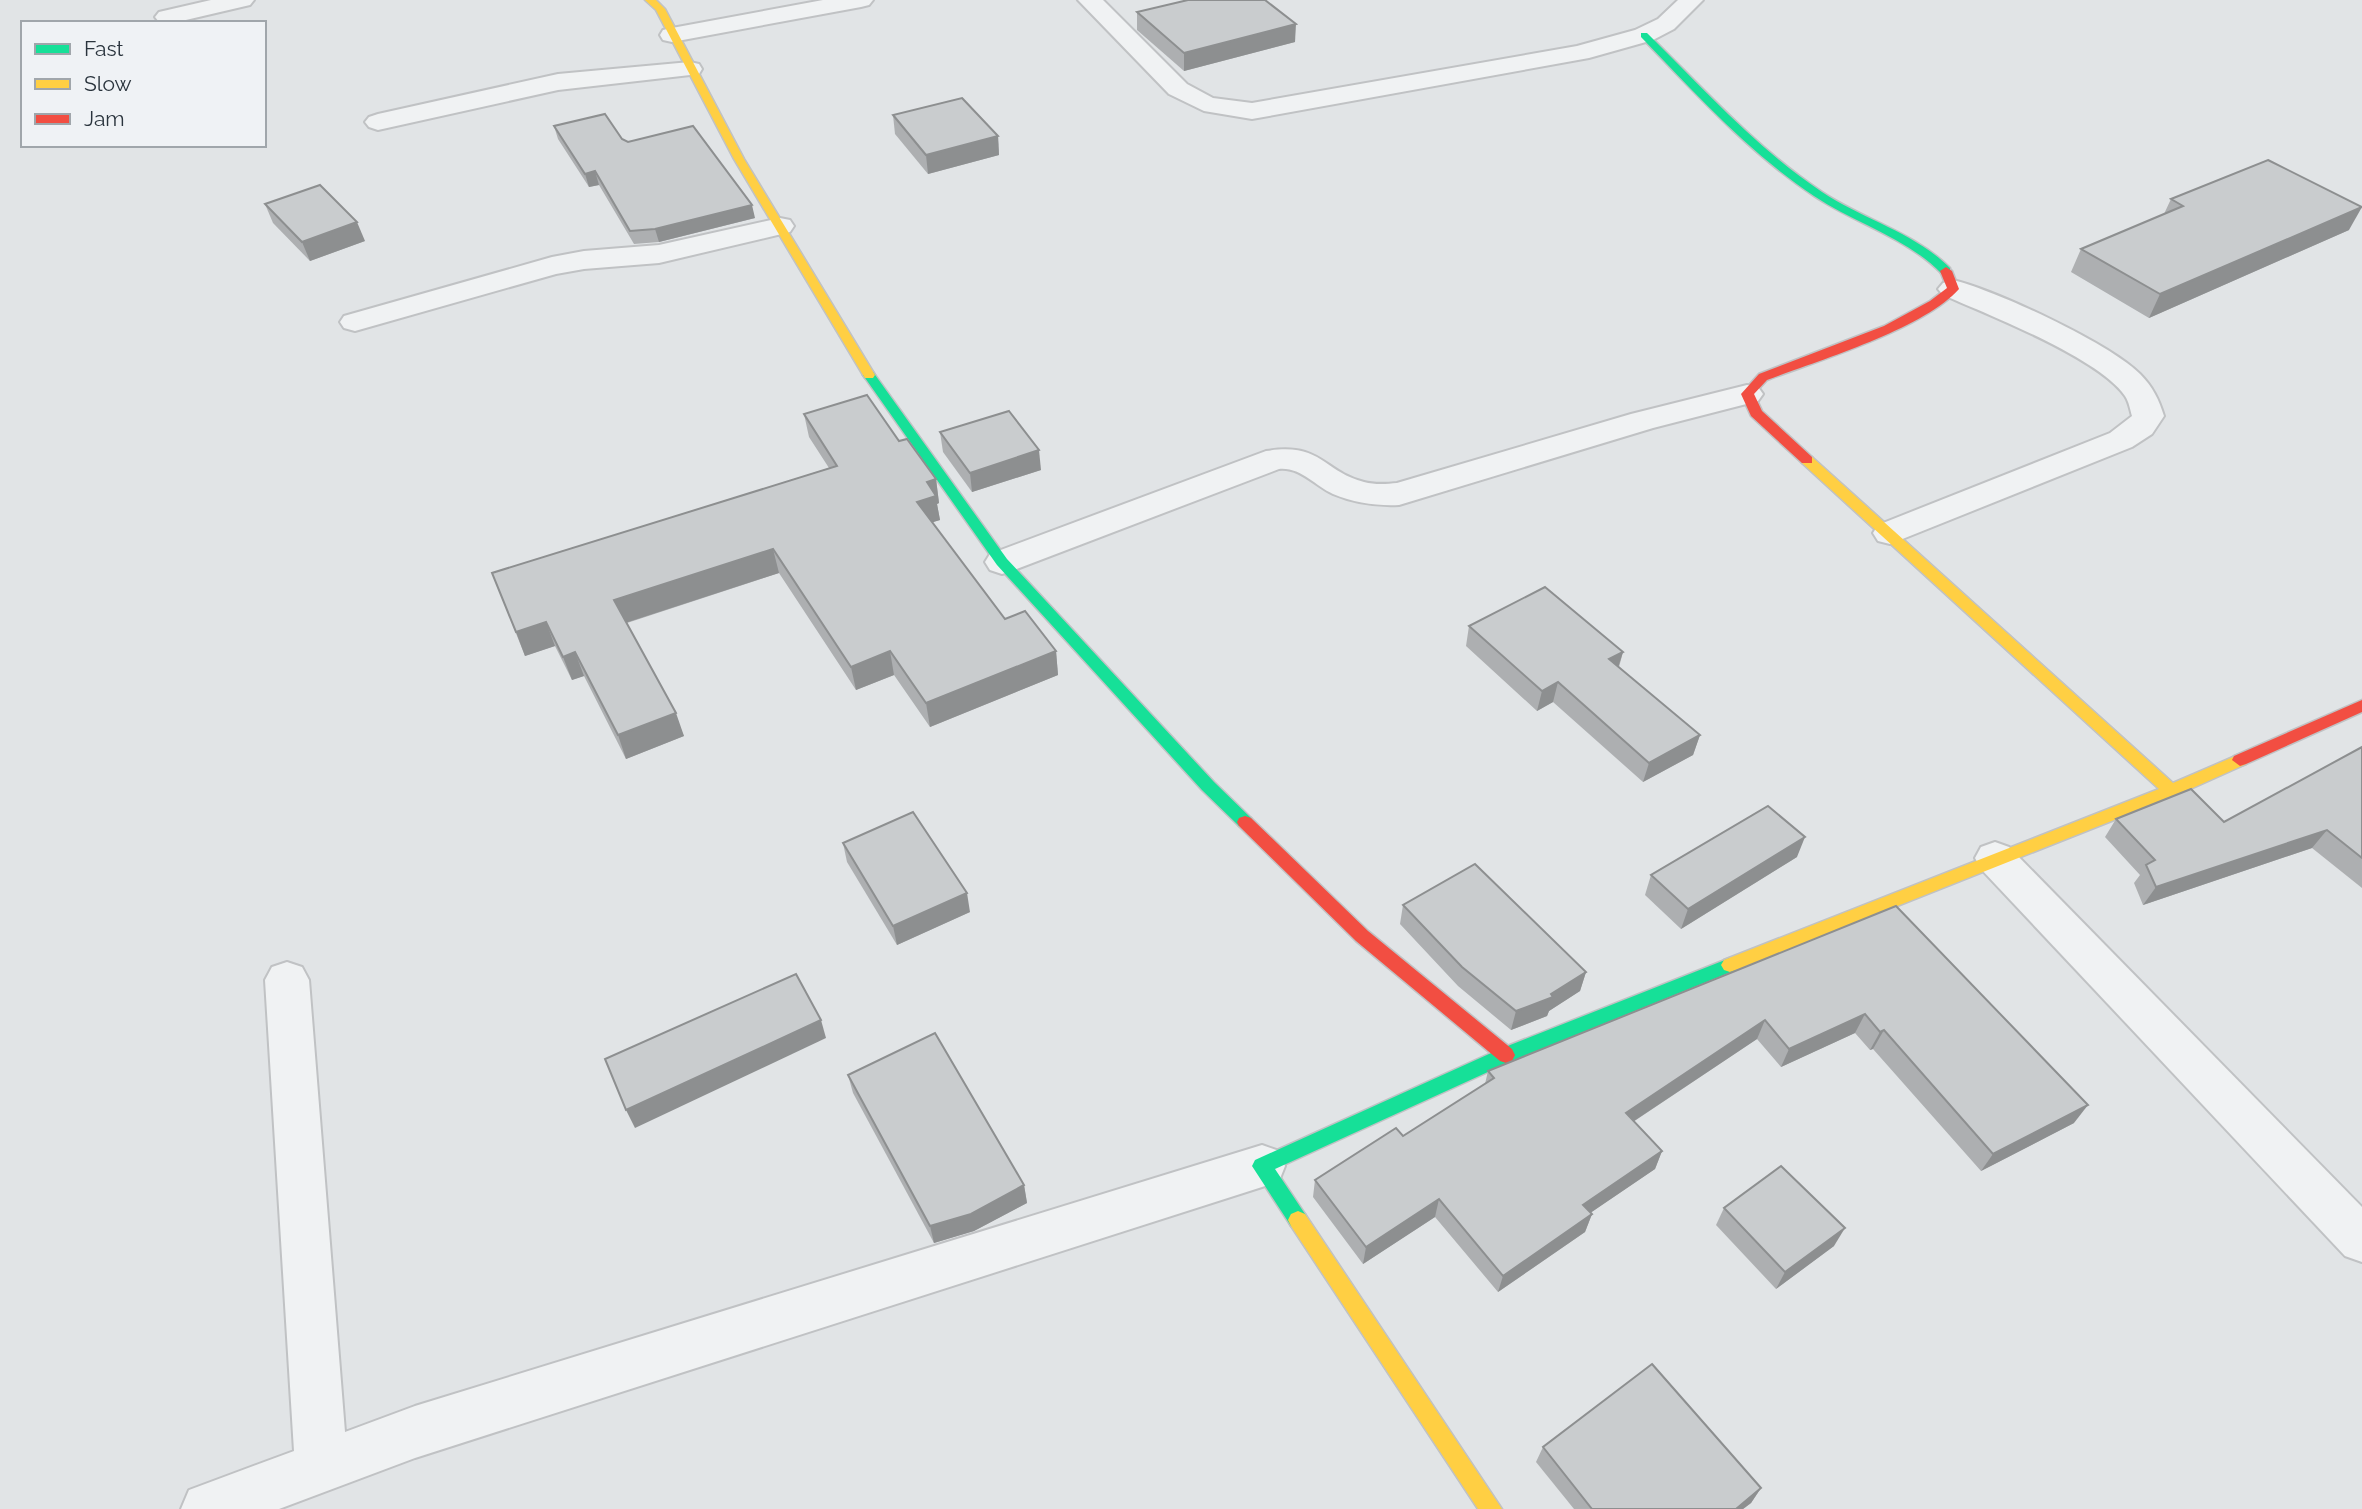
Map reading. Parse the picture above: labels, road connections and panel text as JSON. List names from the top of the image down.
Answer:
{
  "legend": ["Fast", "Slow", "Jam"]
}
